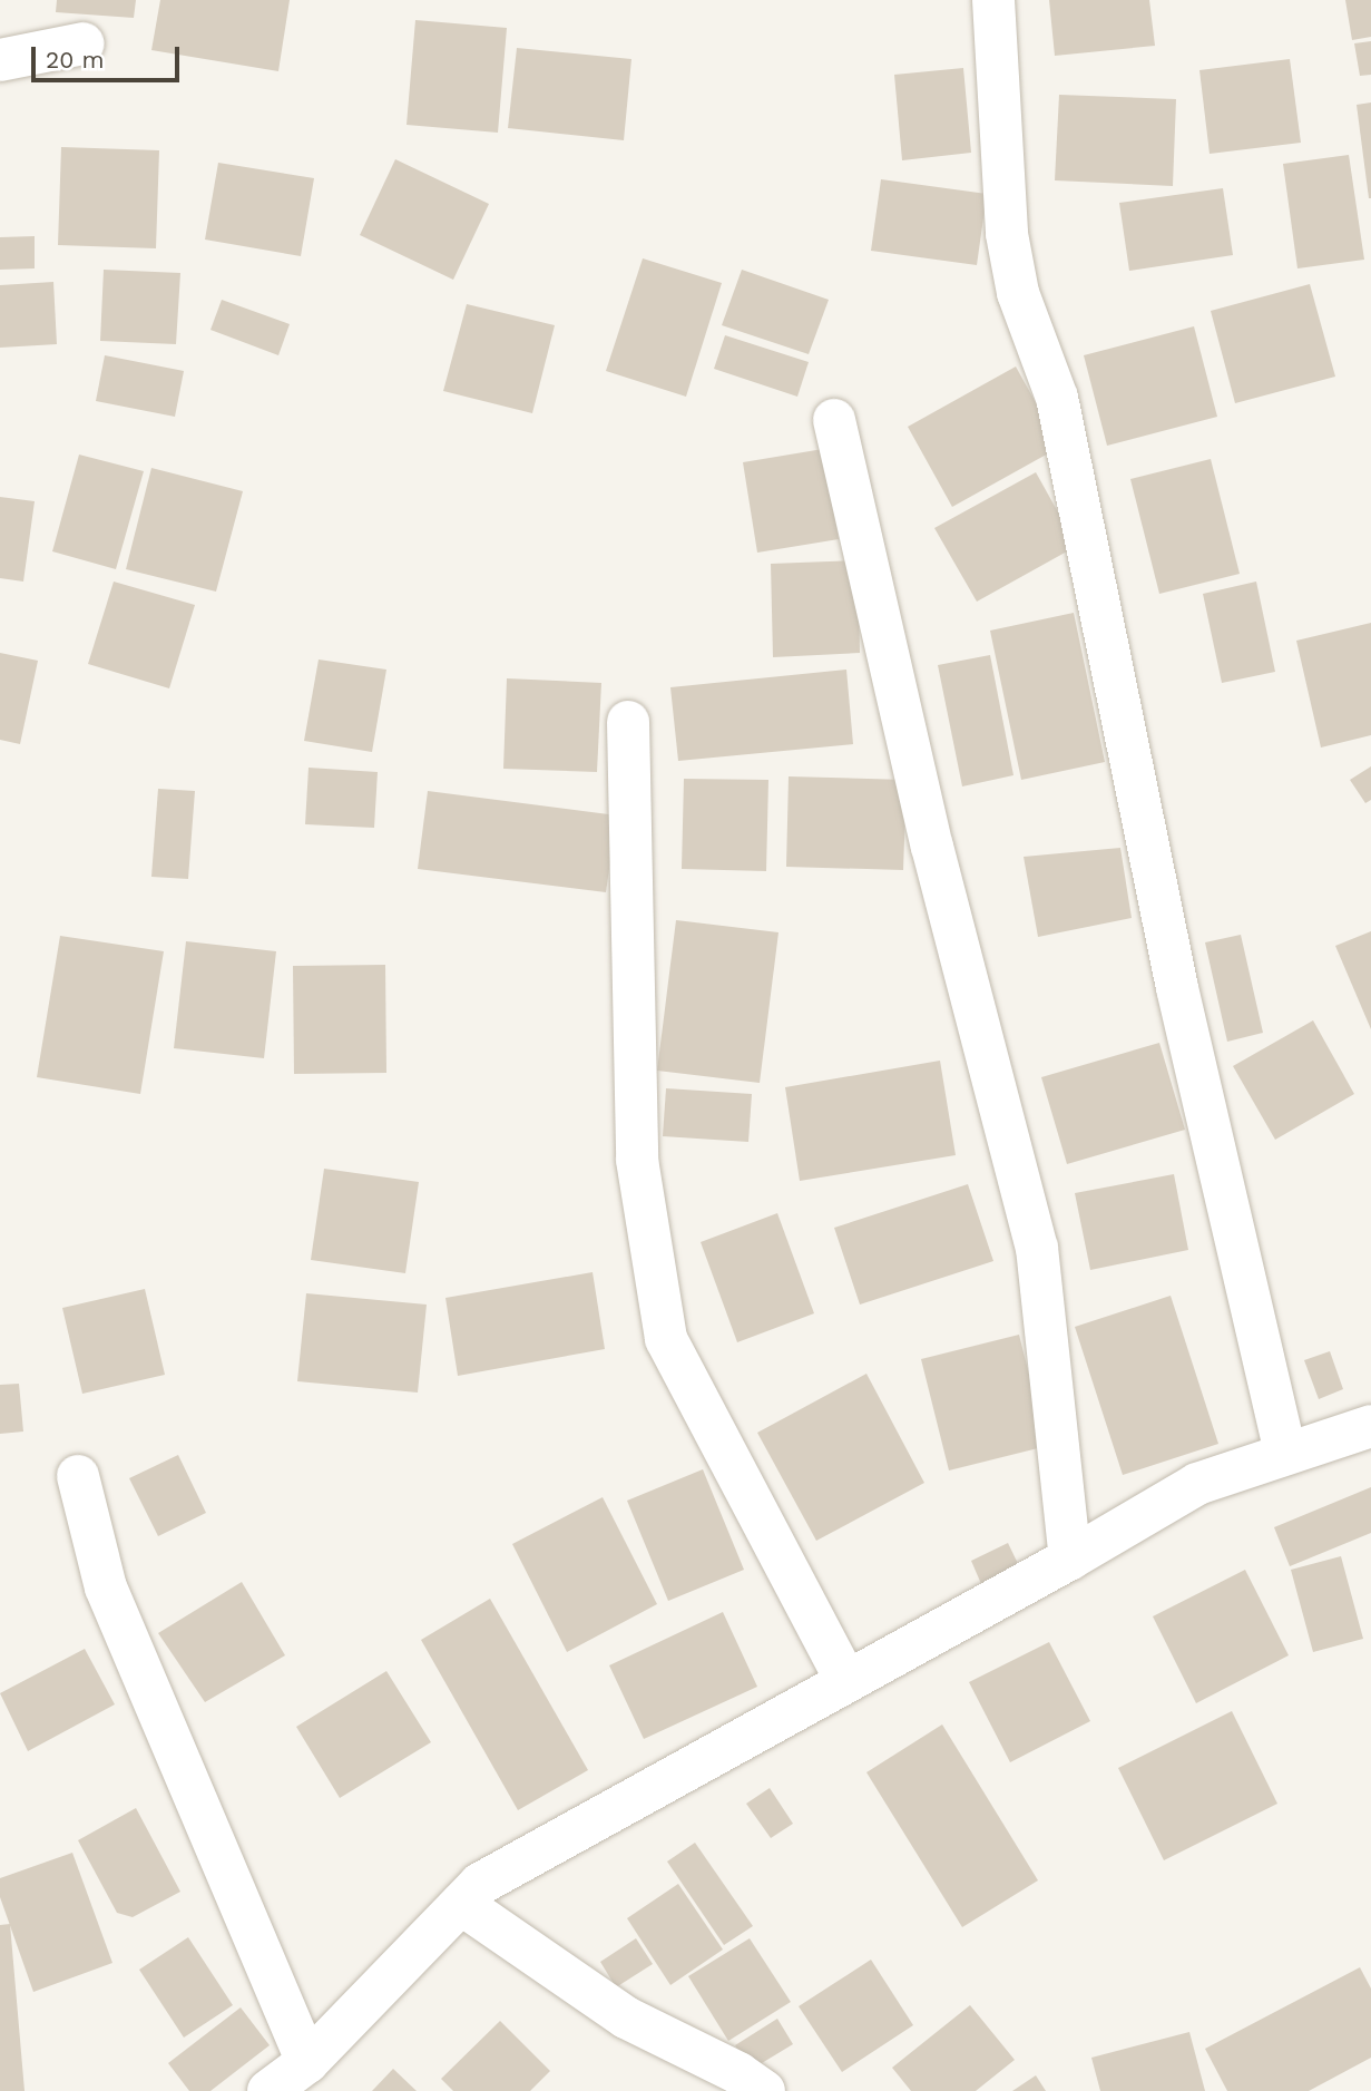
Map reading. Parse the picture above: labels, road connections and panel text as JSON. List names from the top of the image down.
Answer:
{
  "scale_bar": "20 m"
}
